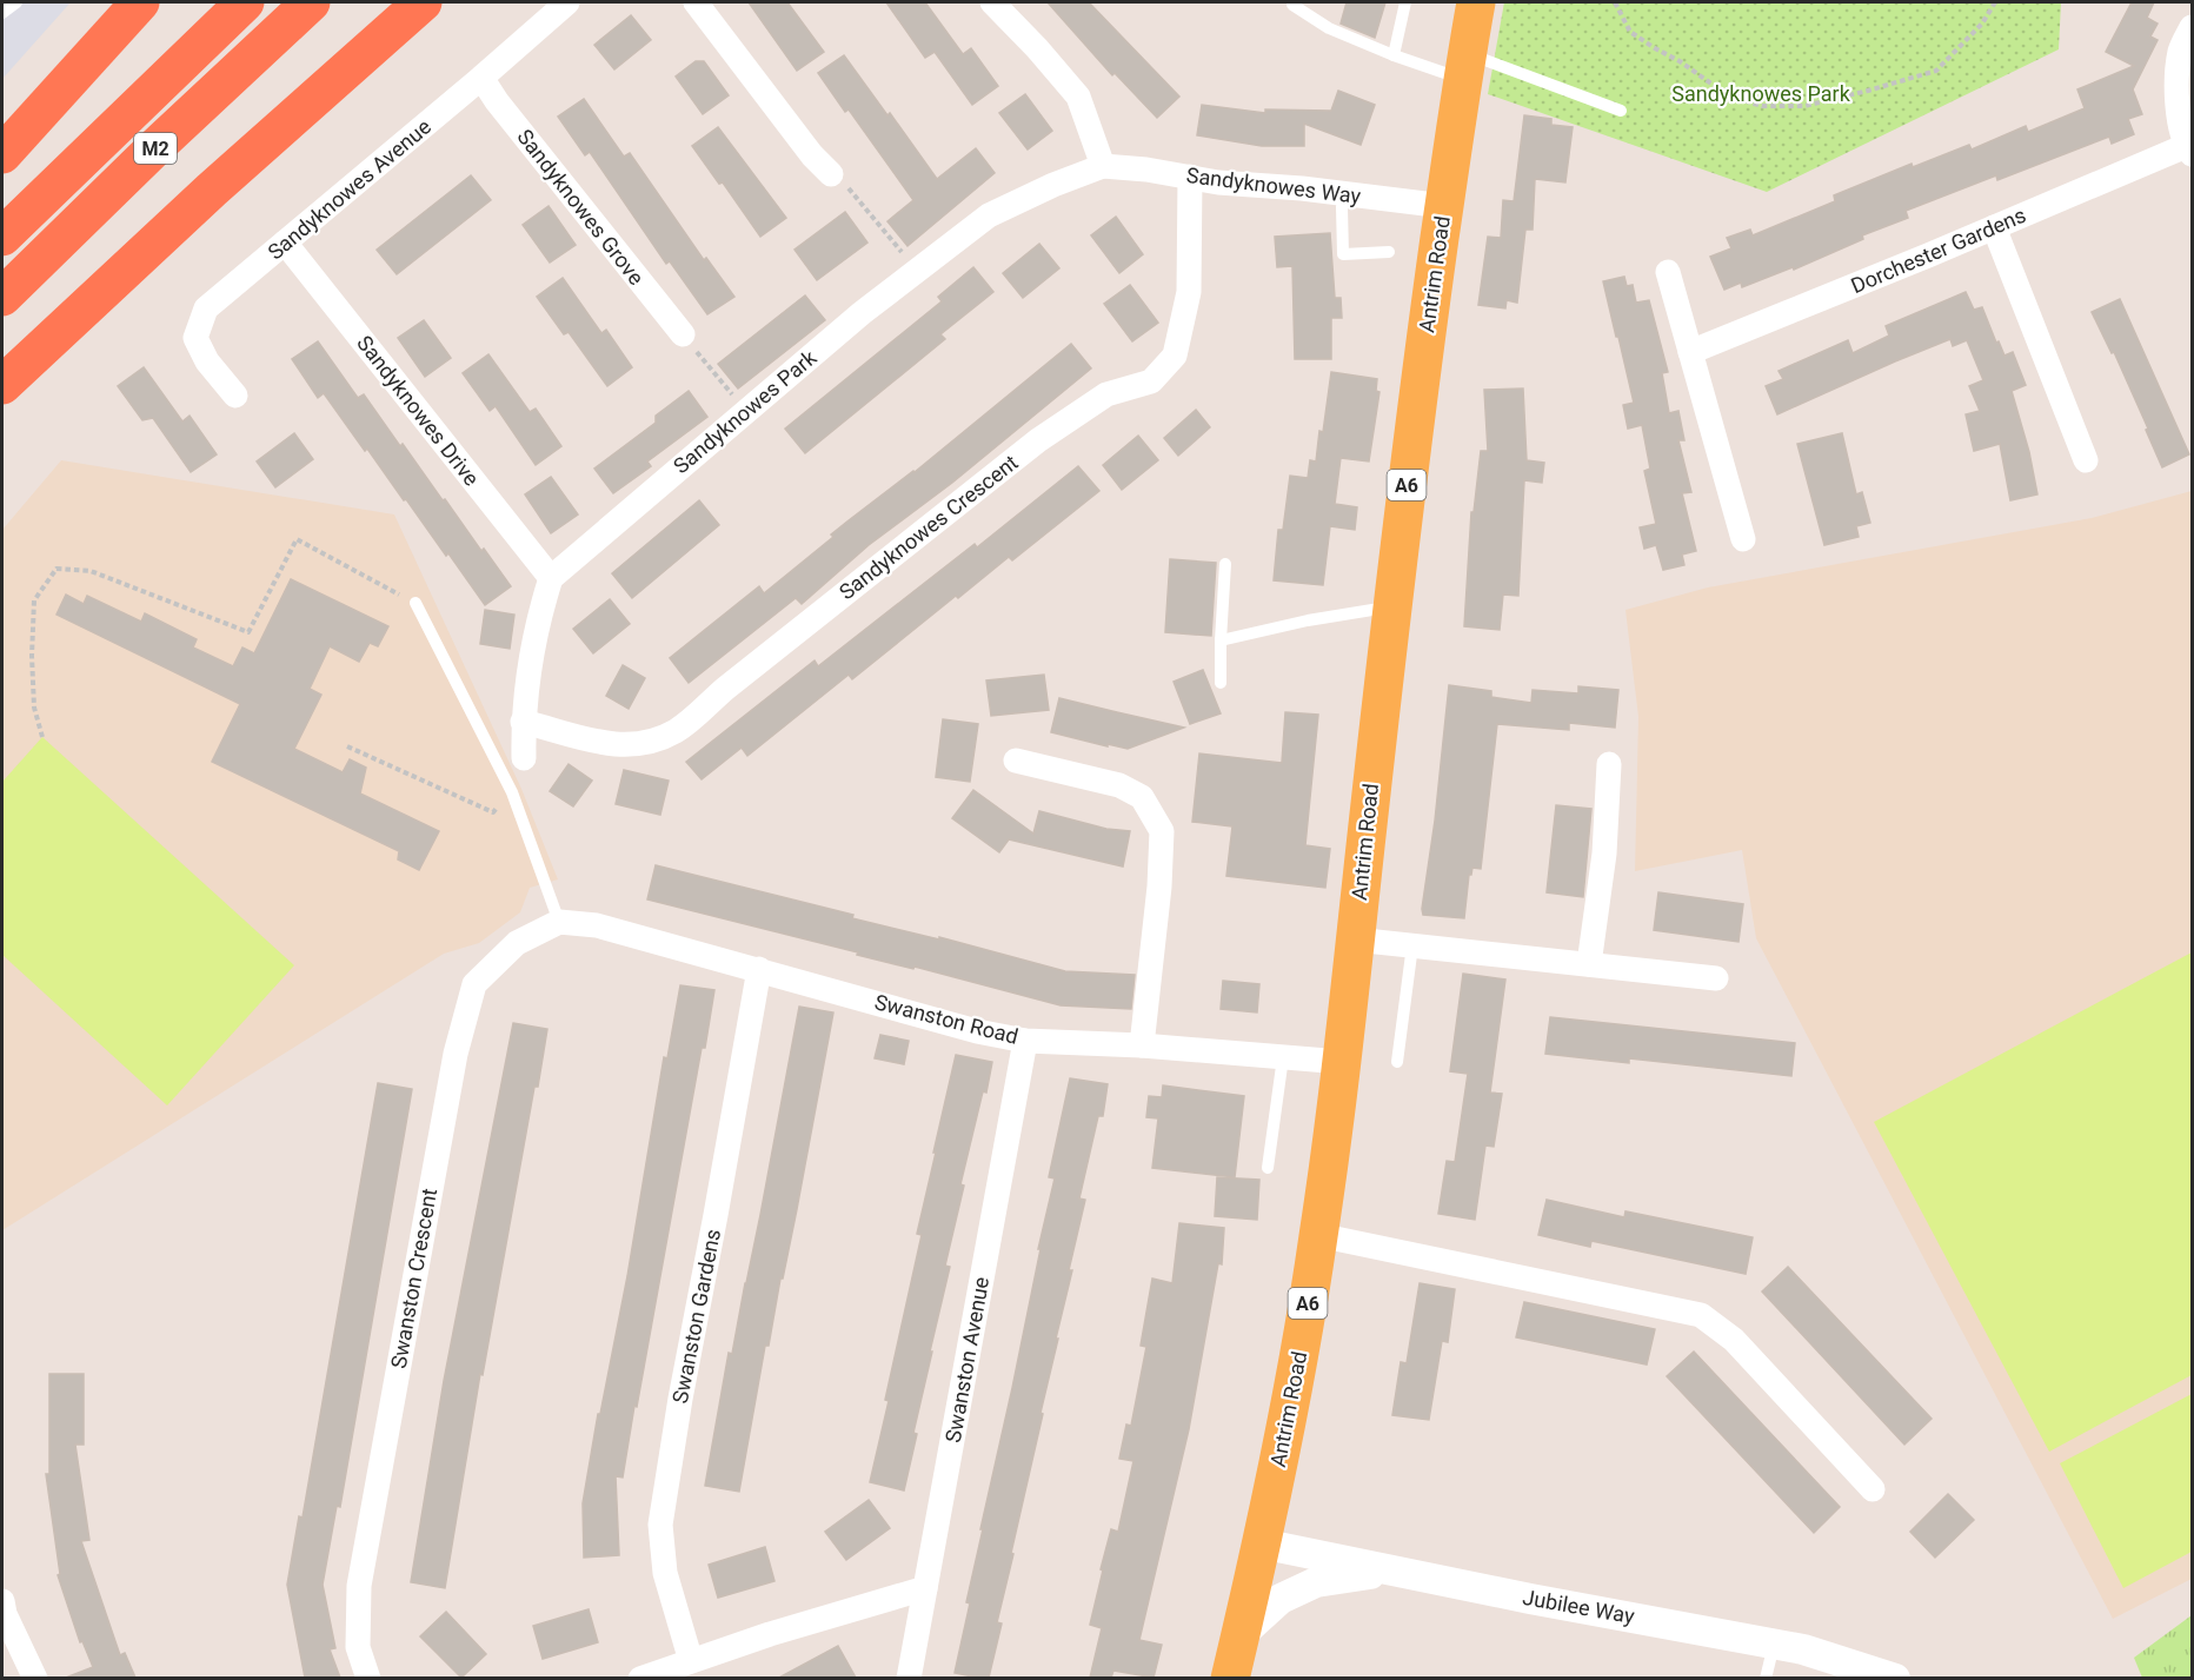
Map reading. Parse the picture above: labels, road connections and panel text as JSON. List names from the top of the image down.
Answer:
{
  "streets": {
    "highway": ["M2"],
    "main road": ["Antrim Road", "A6"],
    "street": [
      "Sandyknowes Way",
      "Sandyknowes Avenue",
      "Sandyknowes Grove",
      "Dorchester Gardens",
      "Sandyknowes Drive",
      "Sandyknowes Park",
      "Sandyknowes Crescent",
      "Swanston Road",
      "Swanston Crescent",
      "Swanston Gardens",
      "Swanston Avenue",
      "Jubilee Way"
    ]
  },
  "crossings": [
    ["Sandyknowes Way", "Antrim Road"],
    ["Sandyknowes Way", "Sandyknowes Park"],
    ["Sandyknowes Way", "Sandyknowes Crescent"],
    ["Sandyknowes Avenue", "Sandyknowes Grove"],
    ["Sandyknowes Avenue", "Sandyknowes Drive"],
    ["Antrim Road", "Swanston Road"],
    ["Antrim Road", "Jubilee Way"],
    ["Sandyknowes Drive", "Sandyknowes Park"],
    ["Swanston Road", "Swanston Crescent"],
    ["Swanston Road", "Swanston Gardens"],
    ["Swanston Road", "Swanston Avenue"]
  ],
  "parks": ["Sandyknowes Park"]
}
